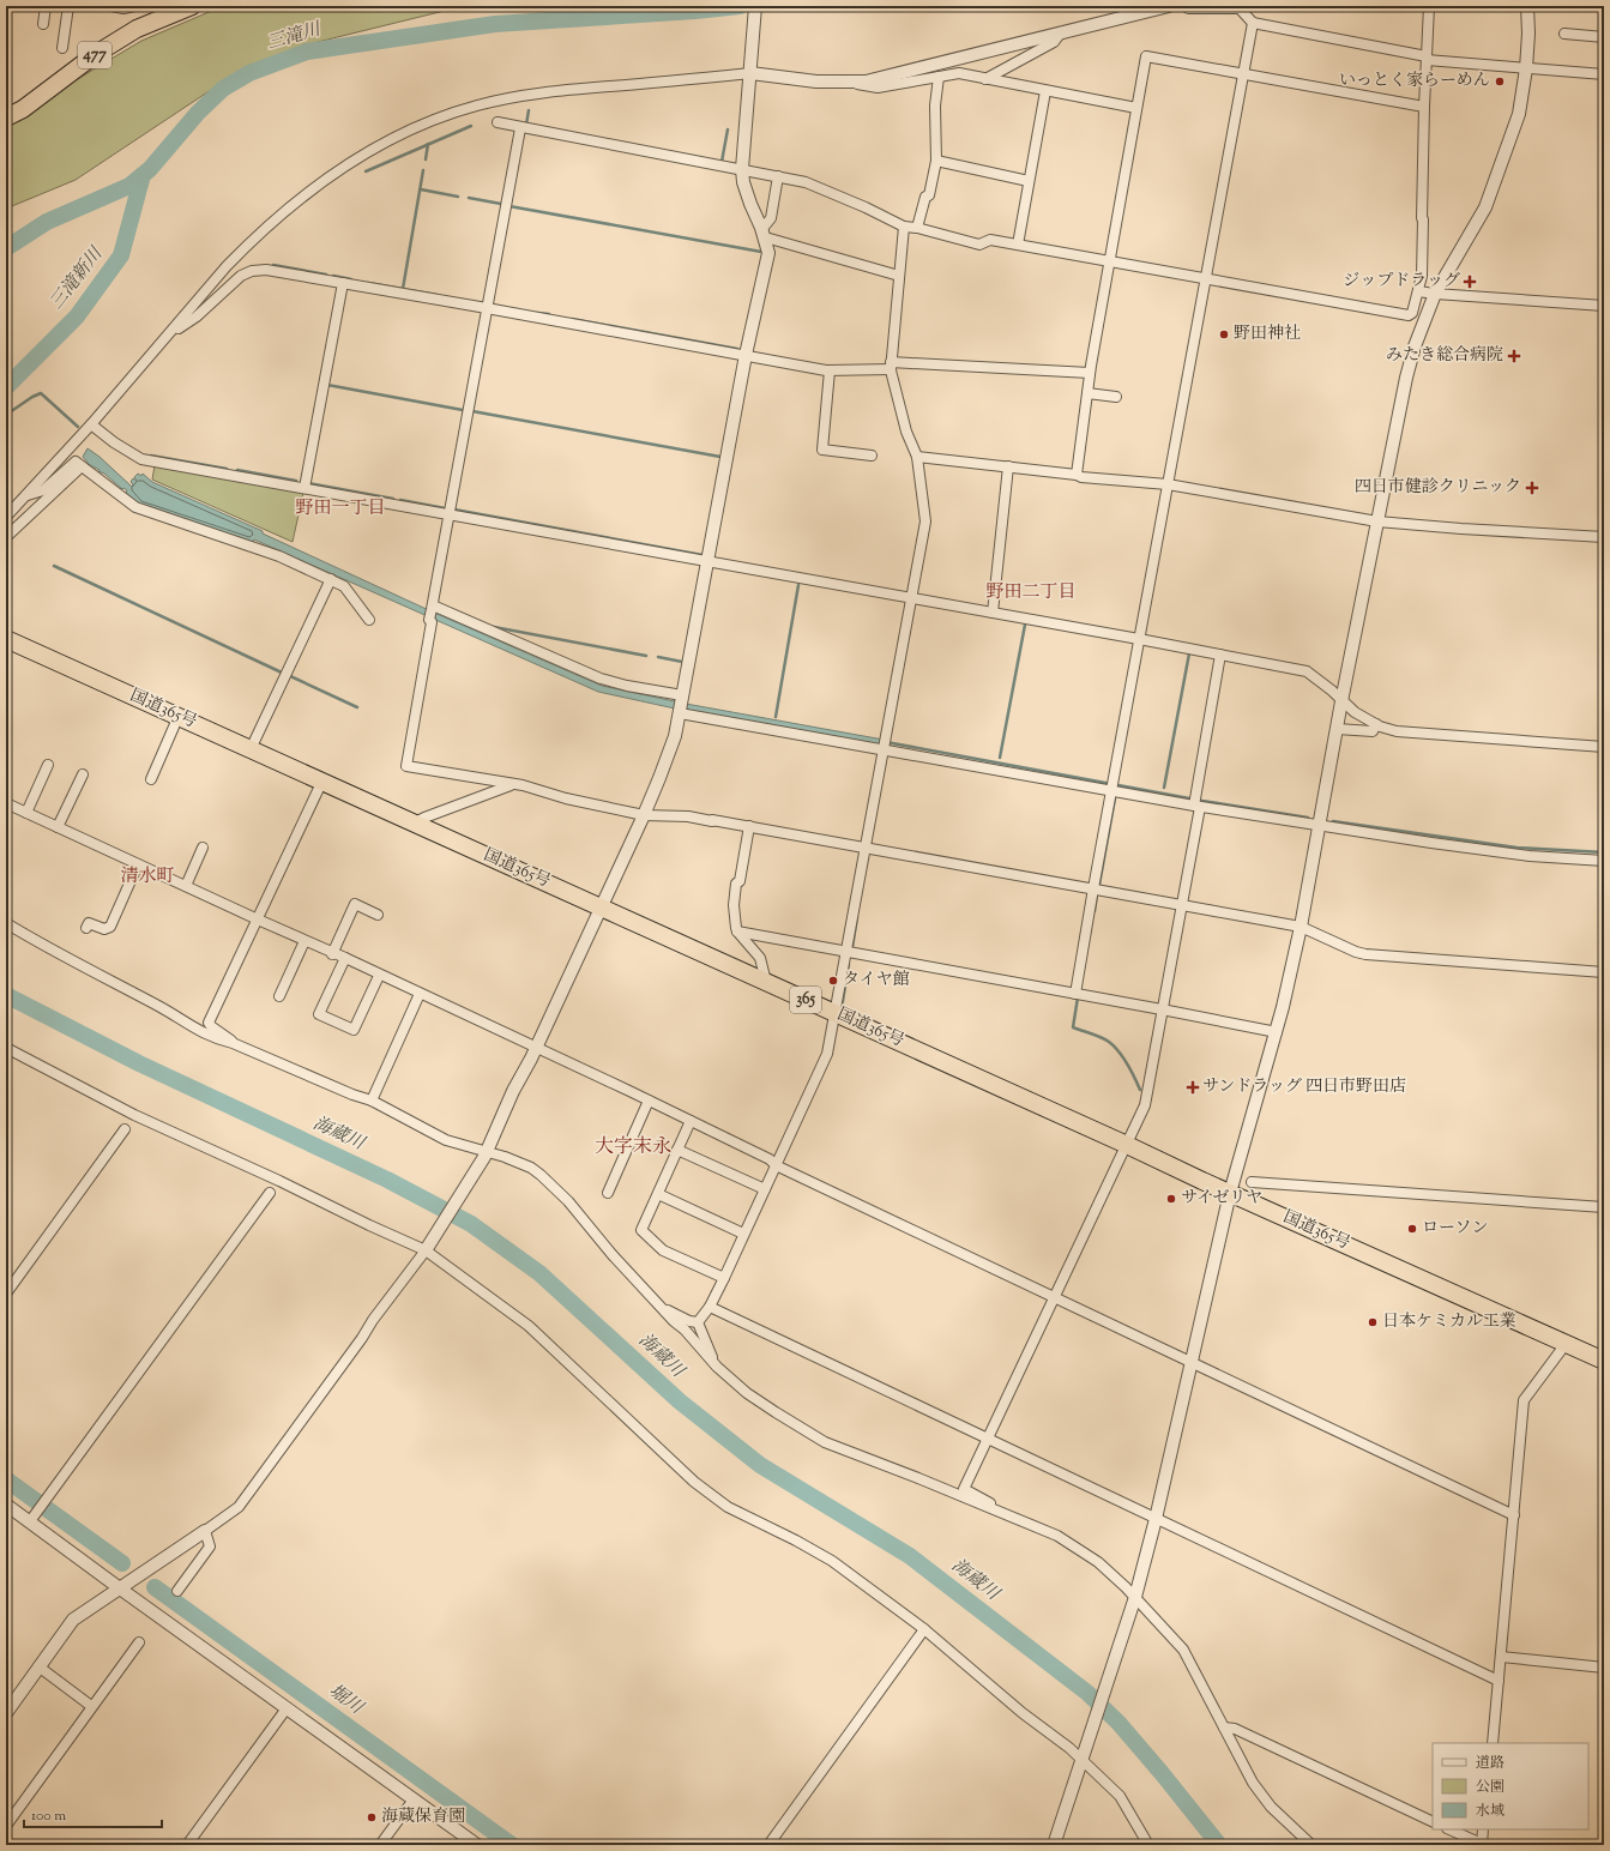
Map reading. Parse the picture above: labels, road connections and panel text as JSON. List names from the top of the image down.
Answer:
{
  "streets": {
    "highway": ["477", "国道365号", "365"]
  },
  "districts": [
    "野田一丁目",
    "野田二丁目",
    "清水町",
    "大字末永"
  ],
  "water": [
    "三滝川",
    "三滝新川",
    "海蔵川",
    "堀川"
  ],
  "places": {
    "other": [
      "いっとく家らーめん",
      "野田神社",
      "タイヤ館",
      "サイゼリヤ",
      "ローソン",
      "日本ケミカル工業",
      "海蔵保育園"
    ],
    "health": [
      "ジップドラッグ",
      "みたき総合病院",
      "四日市健診クリニック",
      "サンドラッグ 四日市野田店"
    ]
  },
  "legend": ["道路", "公園", "水域"],
  "scale_bar": "100 m"
}
